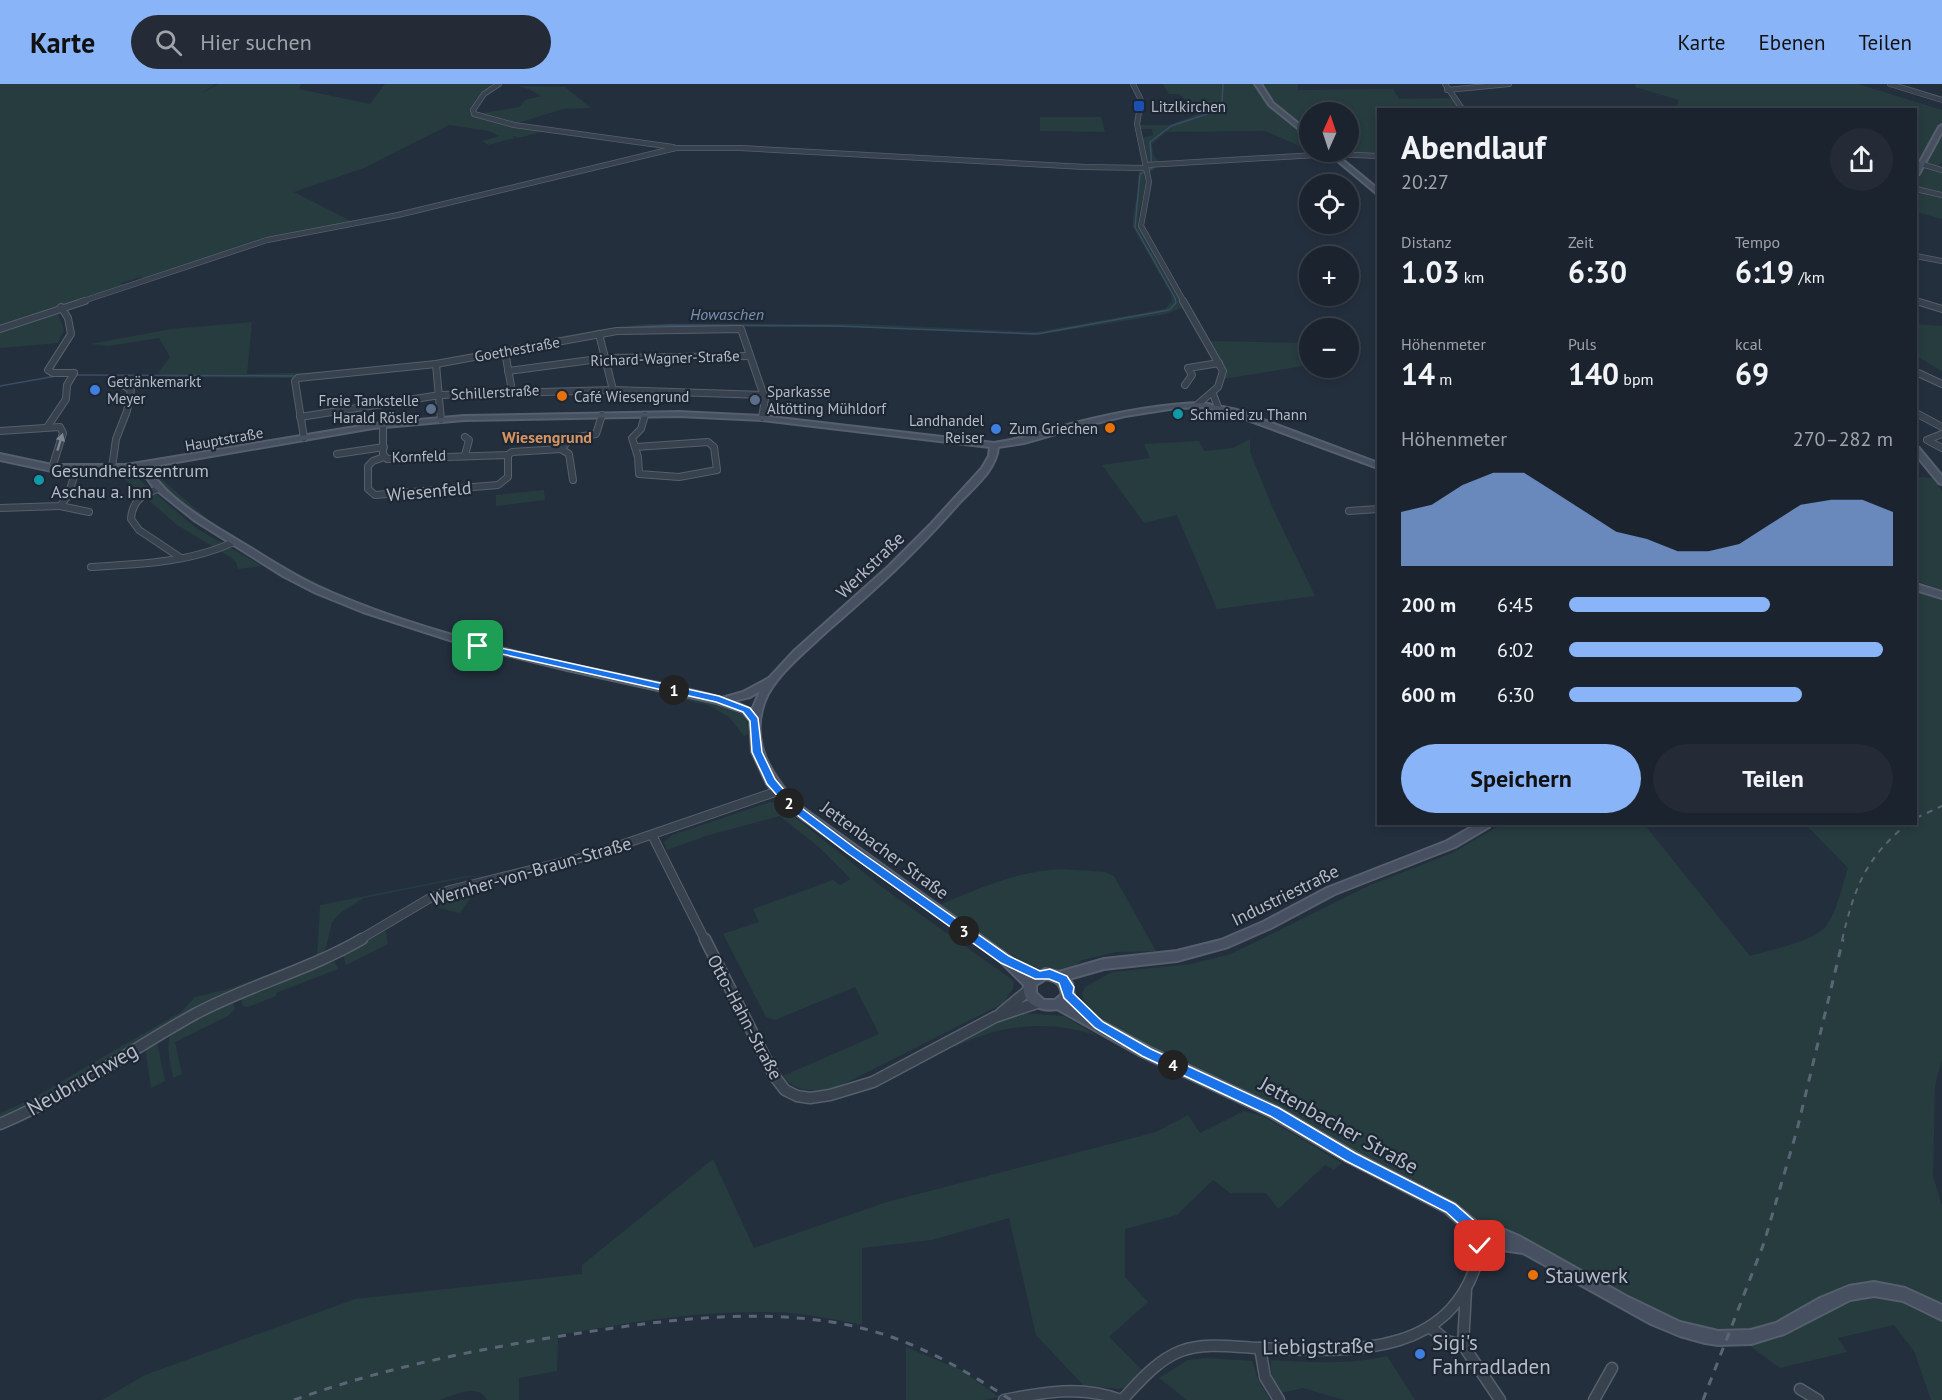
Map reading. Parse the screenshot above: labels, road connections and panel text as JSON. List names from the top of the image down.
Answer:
{
  "streets": {
    "street": [
      "Goethestraße",
      "Richard-Wagner-Straße",
      "Schillerstraße",
      "Hauptstraße",
      "Kornfeld",
      "Wiesenfeld",
      "Werkstraße",
      "Jettenbacher Straße",
      "Wernher-von-Braun-Straße",
      "Industriestraße",
      "Otto-Hahn-Straße",
      "Neubruchweg",
      "Liebigstraße"
    ]
  },
  "crossings": [
    ["Goethestraße", "Richard-Wagner-Straße"],
    ["Goethestraße", "Schillerstraße"],
    ["Hauptstraße", "Kornfeld"],
    ["Hauptstraße", "Werkstraße"],
    ["Kornfeld", "Wiesenfeld"],
    ["Werkstraße", "Jettenbacher Straße"],
    ["Jettenbacher Straße", "Wernher-von-Braun-Straße"],
    ["Jettenbacher Straße", "Industriestraße"],
    ["Jettenbacher Straße", "Otto-Hahn-Straße"],
    ["Wernher-von-Braun-Straße", "Otto-Hahn-Straße"],
    ["Wernher-von-Braun-Straße", "Neubruchweg"],
    ["Industriestraße", "Otto-Hahn-Straße"]
  ],
  "districts": ["Wiesengrund"],
  "water": ["Howaschen"],
  "places": {
    "transit": ["Litzlkirchen"],
    "other": [
      "Getränkemarkt Meyer",
      "Café Wiesengrund",
      "Sparkasse Altötting Mühldorf",
      "Freie Tankstelle Harald Rösler",
      "Schmied zu Thann",
      "Zum Griechen",
      "Landhandel Reiser",
      "Gesundheitszentrum Aschau a. Inn",
      "Stauwerk",
      "Sigi's Fahrradladen"
    ]
  },
  "north": "top",
  "page": {
    "header": "Karte",
    "search": "Hier suchen",
    "nav": ["Karte", "Ebenen", "Teilen"],
    "map_buttons": ["+", "−"],
    "heading": ["Abendlauf", "20:27"],
    "stats": [
      ["Distanz", "1.03 km"],
      ["Zeit", "6:30"],
      ["Tempo", "6:19 /km"],
      ["Höhenmeter", "14 m"],
      ["Puls", "140 bpm"],
      ["kcal", "69"]
    ],
    "chart": ["Höhenmeter", "270–282 m"],
    "list": [
      {
        "name": "200 m",
        "note": "6:45"
      },
      {
        "name": "400 m",
        "note": "6:02"
      },
      {
        "name": "600 m",
        "note": "6:30"
      }
    ],
    "pins": [
      "1",
      "2",
      "3",
      "4"
    ],
    "buttons": ["Speichern", "Teilen"]
  }
}
